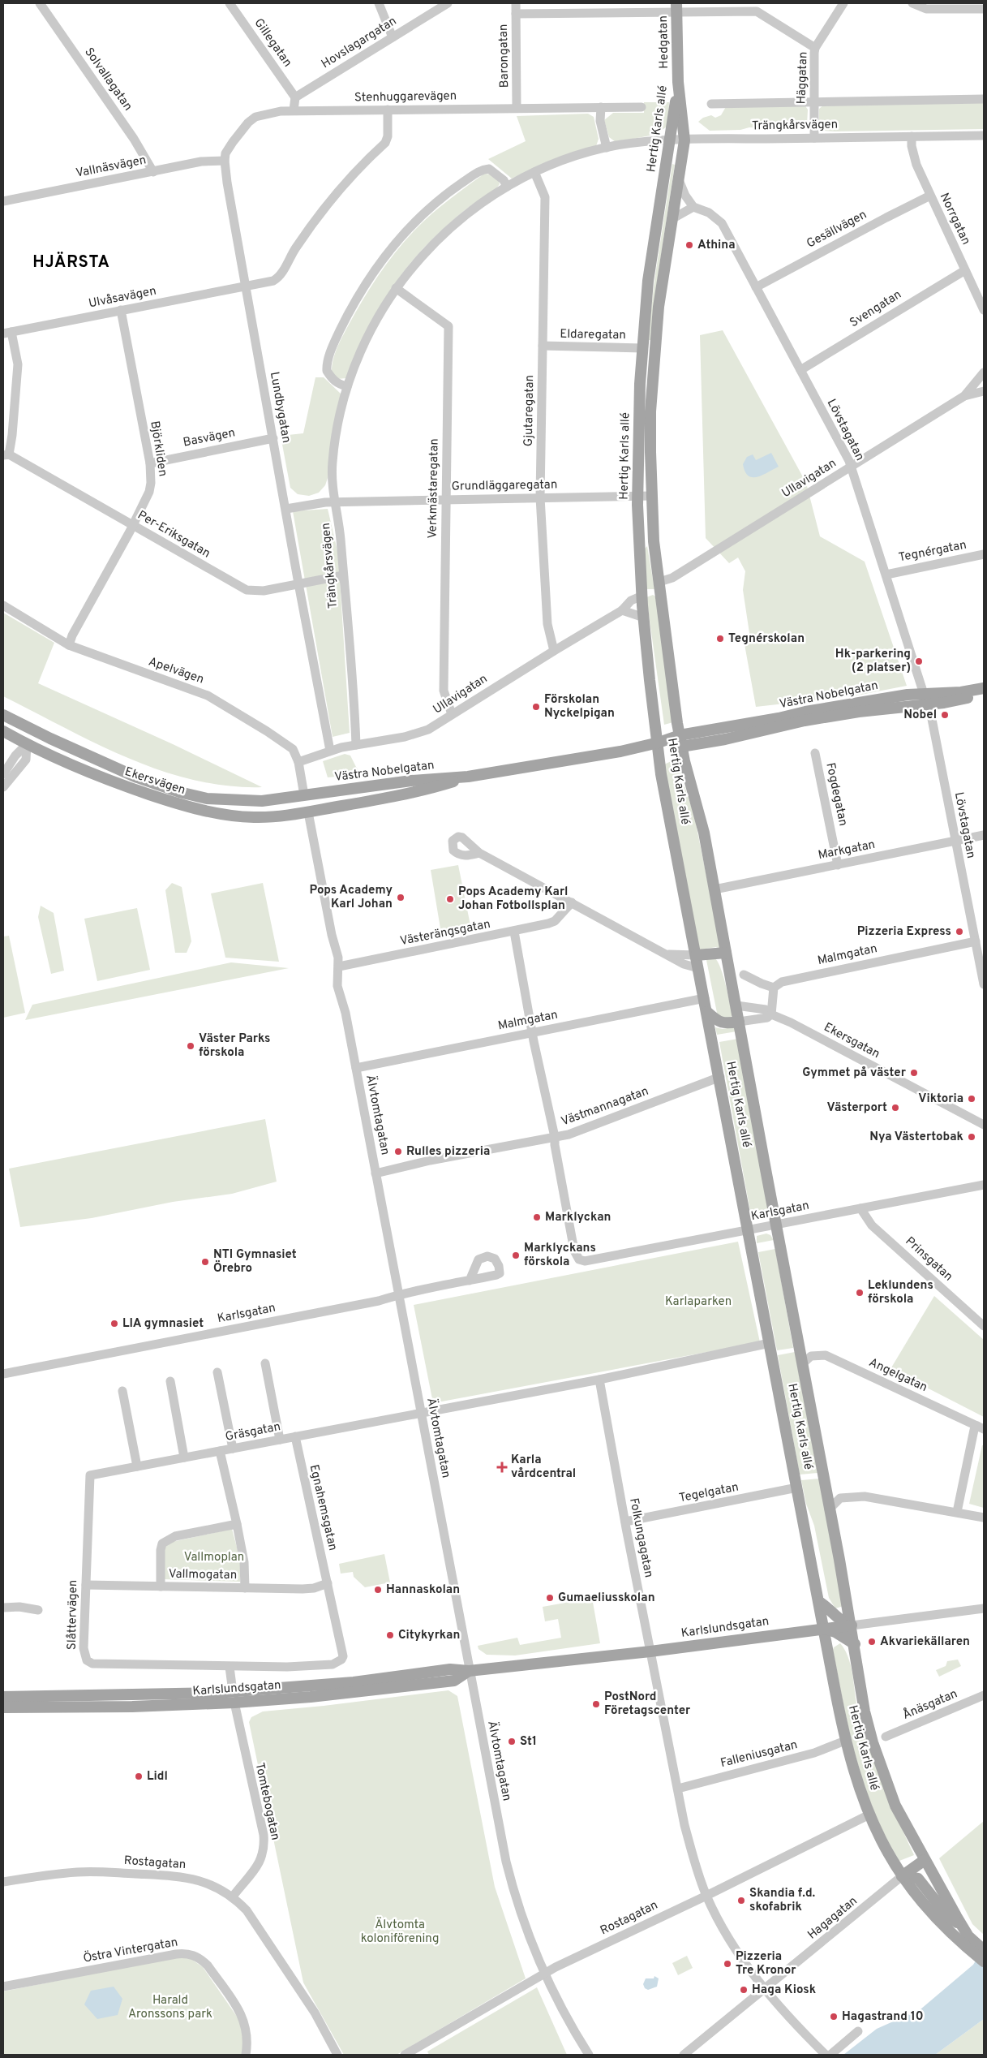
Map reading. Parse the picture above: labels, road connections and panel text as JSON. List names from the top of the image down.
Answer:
{
  "streets": {
    "main road": [
      "Hedgatan",
      "Hertig Karls allé",
      "Västra Nobelgatan",
      "Ekersvägen",
      "Karlslundsgatan"
    ],
    "street": [
      "Gillegatan",
      "Hovslagargatan",
      "Barongatan",
      "Häggatan",
      "Solvallagatan",
      "Stenhuggarevägen",
      "Trängkårsvägen",
      "Vallnäsvägen",
      "Norrgatan",
      "Gesällvägen",
      "Ulvåsavägen",
      "Svengatan",
      "Eldaregatan",
      "Lundbygatan",
      "Gjutaregatan",
      "Lövstagatan",
      "Basvägen",
      "Björkliden",
      "Ullavigatan",
      "Grundläggaregatan",
      "Verkmästaregatan",
      "Per-Eriksgatan",
      "Tegnérgatan",
      "Apelvägen",
      "Fogdegatan",
      "Markgatan",
      "Västerängsgatan",
      "Malmgatan",
      "Ekersgatan",
      "Västmannagatan",
      "Älvtomtagatan",
      "Karlsgatan",
      "Prinsgatan",
      "Angelgatan",
      "Gräsgatan",
      "Tegelgatan",
      "Egnahemsgatan",
      "Folkungagatan",
      "Vallmogatan",
      "Slåttervägen",
      "Ånäsgatan",
      "Falleniusgatan",
      "Tomtebogatan",
      "Rostagatan",
      "Hagagatan",
      "Östra Vintergatan"
    ]
  },
  "crossings": [
    ["Hedgatan", "Hertig Karls allé"],
    ["Gillegatan", "Hovslagargatan"],
    ["Barongatan", "Stenhuggarevägen"],
    ["Häggatan", "Trängkårsvägen"],
    ["Solvallagatan", "Vallnäsvägen"],
    ["Stenhuggarevägen", "Ulvåsavägen"],
    ["Trängkårsvägen", "Hertig Karls allé"],
    ["Trängkårsvägen", "Norrgatan"],
    ["Trängkårsvägen", "Gjutaregatan"],
    ["Trängkårsvägen", "Ullavigatan"],
    ["Trängkårsvägen", "Grundläggaregatan"],
    ["Trängkårsvägen", "Verkmästaregatan"],
    ["Trängkårsvägen", "Per-Eriksgatan"],
    ["Hertig Karls allé", "Eldaregatan"],
    ["Hertig Karls allé", "Ullavigatan"],
    ["Hertig Karls allé", "Grundläggaregatan"],
    ["Hertig Karls allé", "Västra Nobelgatan"],
    ["Hertig Karls allé", "Markgatan"],
    ["Hertig Karls allé", "Malmgatan"],
    ["Hertig Karls allé", "Ekersgatan"],
    ["Hertig Karls allé", "Västmannagatan"],
    ["Hertig Karls allé", "Karlsgatan"],
    ["Hertig Karls allé", "Angelgatan"],
    ["Hertig Karls allé", "Tegelgatan"],
    ["Hertig Karls allé", "Karlslundsgatan"],
    ["Hertig Karls allé", "Falleniusgatan"],
    ["Hertig Karls allé", "Rostagatan"],
    ["Hertig Karls allé", "Hagagatan"],
    ["Vallnäsvägen", "Lundbygatan"],
    ["Norrgatan", "Gesällvägen"],
    ["Norrgatan", "Svengatan"],
    ["Gesällvägen", "Lövstagatan"],
    ["Ulvåsavägen", "Lundbygatan"],
    ["Ulvåsavägen", "Björkliden"],
    ["Svengatan", "Lövstagatan"],
    ["Eldaregatan", "Gjutaregatan"],
    ["Lundbygatan", "Basvägen"],
    ["Lundbygatan", "Ullavigatan"],
    ["Lundbygatan", "Grundläggaregatan"],
    ["Lundbygatan", "Per-Eriksgatan"],
    ["Gjutaregatan", "Ullavigatan"],
    ["Gjutaregatan", "Grundläggaregatan"],
    ["Lövstagatan", "Ullavigatan"],
    ["Lövstagatan", "Tegnérgatan"],
    ["Lövstagatan", "Västra Nobelgatan"],
    ["Lövstagatan", "Markgatan"],
    ["Lövstagatan", "Malmgatan"],
    ["Basvägen", "Björkliden"],
    ["Björkliden", "Per-Eriksgatan"],
    ["Björkliden", "Apelvägen"],
    ["Ullavigatan", "Verkmästaregatan"],
    ["Ullavigatan", "Apelvägen"],
    ["Grundläggaregatan", "Verkmästaregatan"],
    ["Apelvägen", "Västra Nobelgatan"],
    ["Apelvägen", "Ekersvägen"],
    ["Västra Nobelgatan", "Ekersvägen"],
    ["Västra Nobelgatan", "Älvtomtagatan"],
    ["Ekersvägen", "Älvtomtagatan"],
    ["Fogdegatan", "Markgatan"],
    ["Västerängsgatan", "Älvtomtagatan"],
    ["Malmgatan", "Älvtomtagatan"],
    ["Västmannagatan", "Älvtomtagatan"],
    ["Västmannagatan", "Karlsgatan"],
    ["Älvtomtagatan", "Karlsgatan"],
    ["Älvtomtagatan", "Gräsgatan"],
    ["Älvtomtagatan", "Karlslundsgatan"],
    ["Älvtomtagatan", "Rostagatan"],
    ["Karlsgatan", "Prinsgatan"],
    ["Gräsgatan", "Egnahemsgatan"],
    ["Gräsgatan", "Slåttervägen"],
    ["Tegelgatan", "Folkungagatan"],
    ["Egnahemsgatan", "Vallmogatan"],
    ["Egnahemsgatan", "Slåttervägen"],
    ["Folkungagatan", "Karlslundsgatan"],
    ["Folkungagatan", "Falleniusgatan"],
    ["Folkungagatan", "Rostagatan"],
    ["Folkungagatan", "Hagagatan"],
    ["Vallmogatan", "Slåttervägen"],
    ["Karlslundsgatan", "Tomtebogatan"],
    ["Tomtebogatan", "Rostagatan"]
  ],
  "districts": ["HJÄRSTA"],
  "parks": [
    "Karlaparken",
    "Vallmoplan",
    "Älvtomta koloniförening",
    "Harald Aronssons park"
  ],
  "places": {
    "other": [
      "Athina",
      "Tegnérskolan",
      "Hk-parkering (2 platser)",
      "Förskolan Nyckelpigan",
      "Nobel",
      "Pops Academy Karl Johan",
      "Pops Academy Karl Johan Fotbollsplan",
      "Pizzeria Express",
      "Väster Parks förskola",
      "Gymmet på väster",
      "Viktoria",
      "Västerport",
      "Nya Västertobak",
      "Rulles pizzeria",
      "Marklyckan",
      "Marklyckans förskola",
      "NTI Gymnasiet Örebro",
      "Leklundens förskola",
      "LIA gymnasiet",
      "Hannaskolan",
      "Gumaeliusskolan",
      "Citykyrkan",
      "Akvariekällaren",
      "PostNord Företagscenter",
      "St1",
      "Lidl",
      "Skandia f.d. skofabrik",
      "Pizzeria Tre Kronor",
      "Haga Kiosk",
      "Hagastrand 10"
    ],
    "health": ["Karla vårdcentral"]
  }
}
